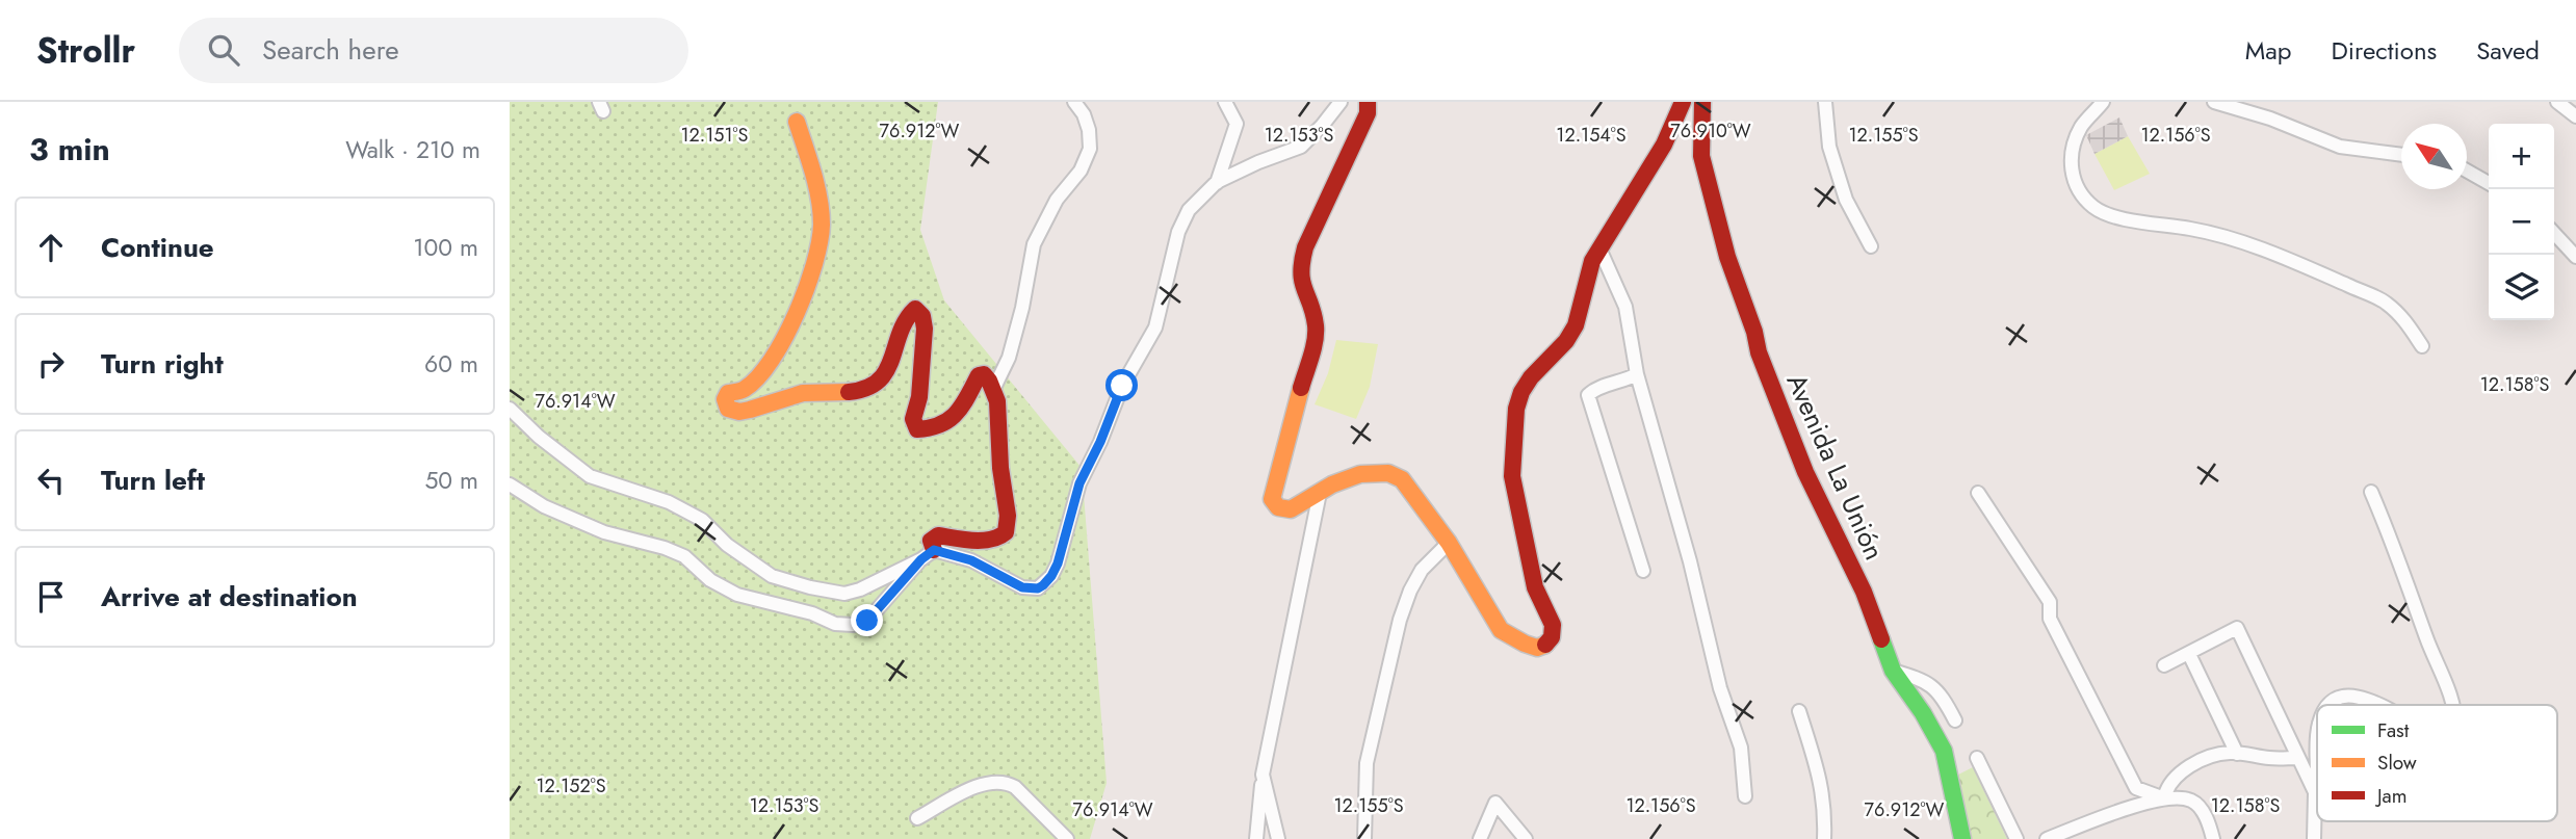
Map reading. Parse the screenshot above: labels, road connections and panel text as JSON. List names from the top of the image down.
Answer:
{
  "streets": {
    "street": ["Avenida La Unión"]
  },
  "legend": ["Fast", "Slow", "Jam"],
  "north": "top left",
  "page": {
    "header": "Strollr",
    "search": "Search here",
    "nav": ["Map", "Directions", "Saved"],
    "heading": ["3 min", "Walk · 210 m"],
    "map_buttons": ["+", "−"],
    "list": [
      ["Continue", "100 m"],
      ["Turn right", "60 m"],
      ["Turn left", "50 m"],
      "Arrive at destination"
    ]
  },
  "coordinates": [
    "76.912°W",
    "76.910°W",
    "12.151°S",
    "12.153°S",
    "12.154°S",
    "12.155°S",
    "12.156°S",
    "12.158°S",
    "76.914°W",
    "12.152°S"
  ]
}
